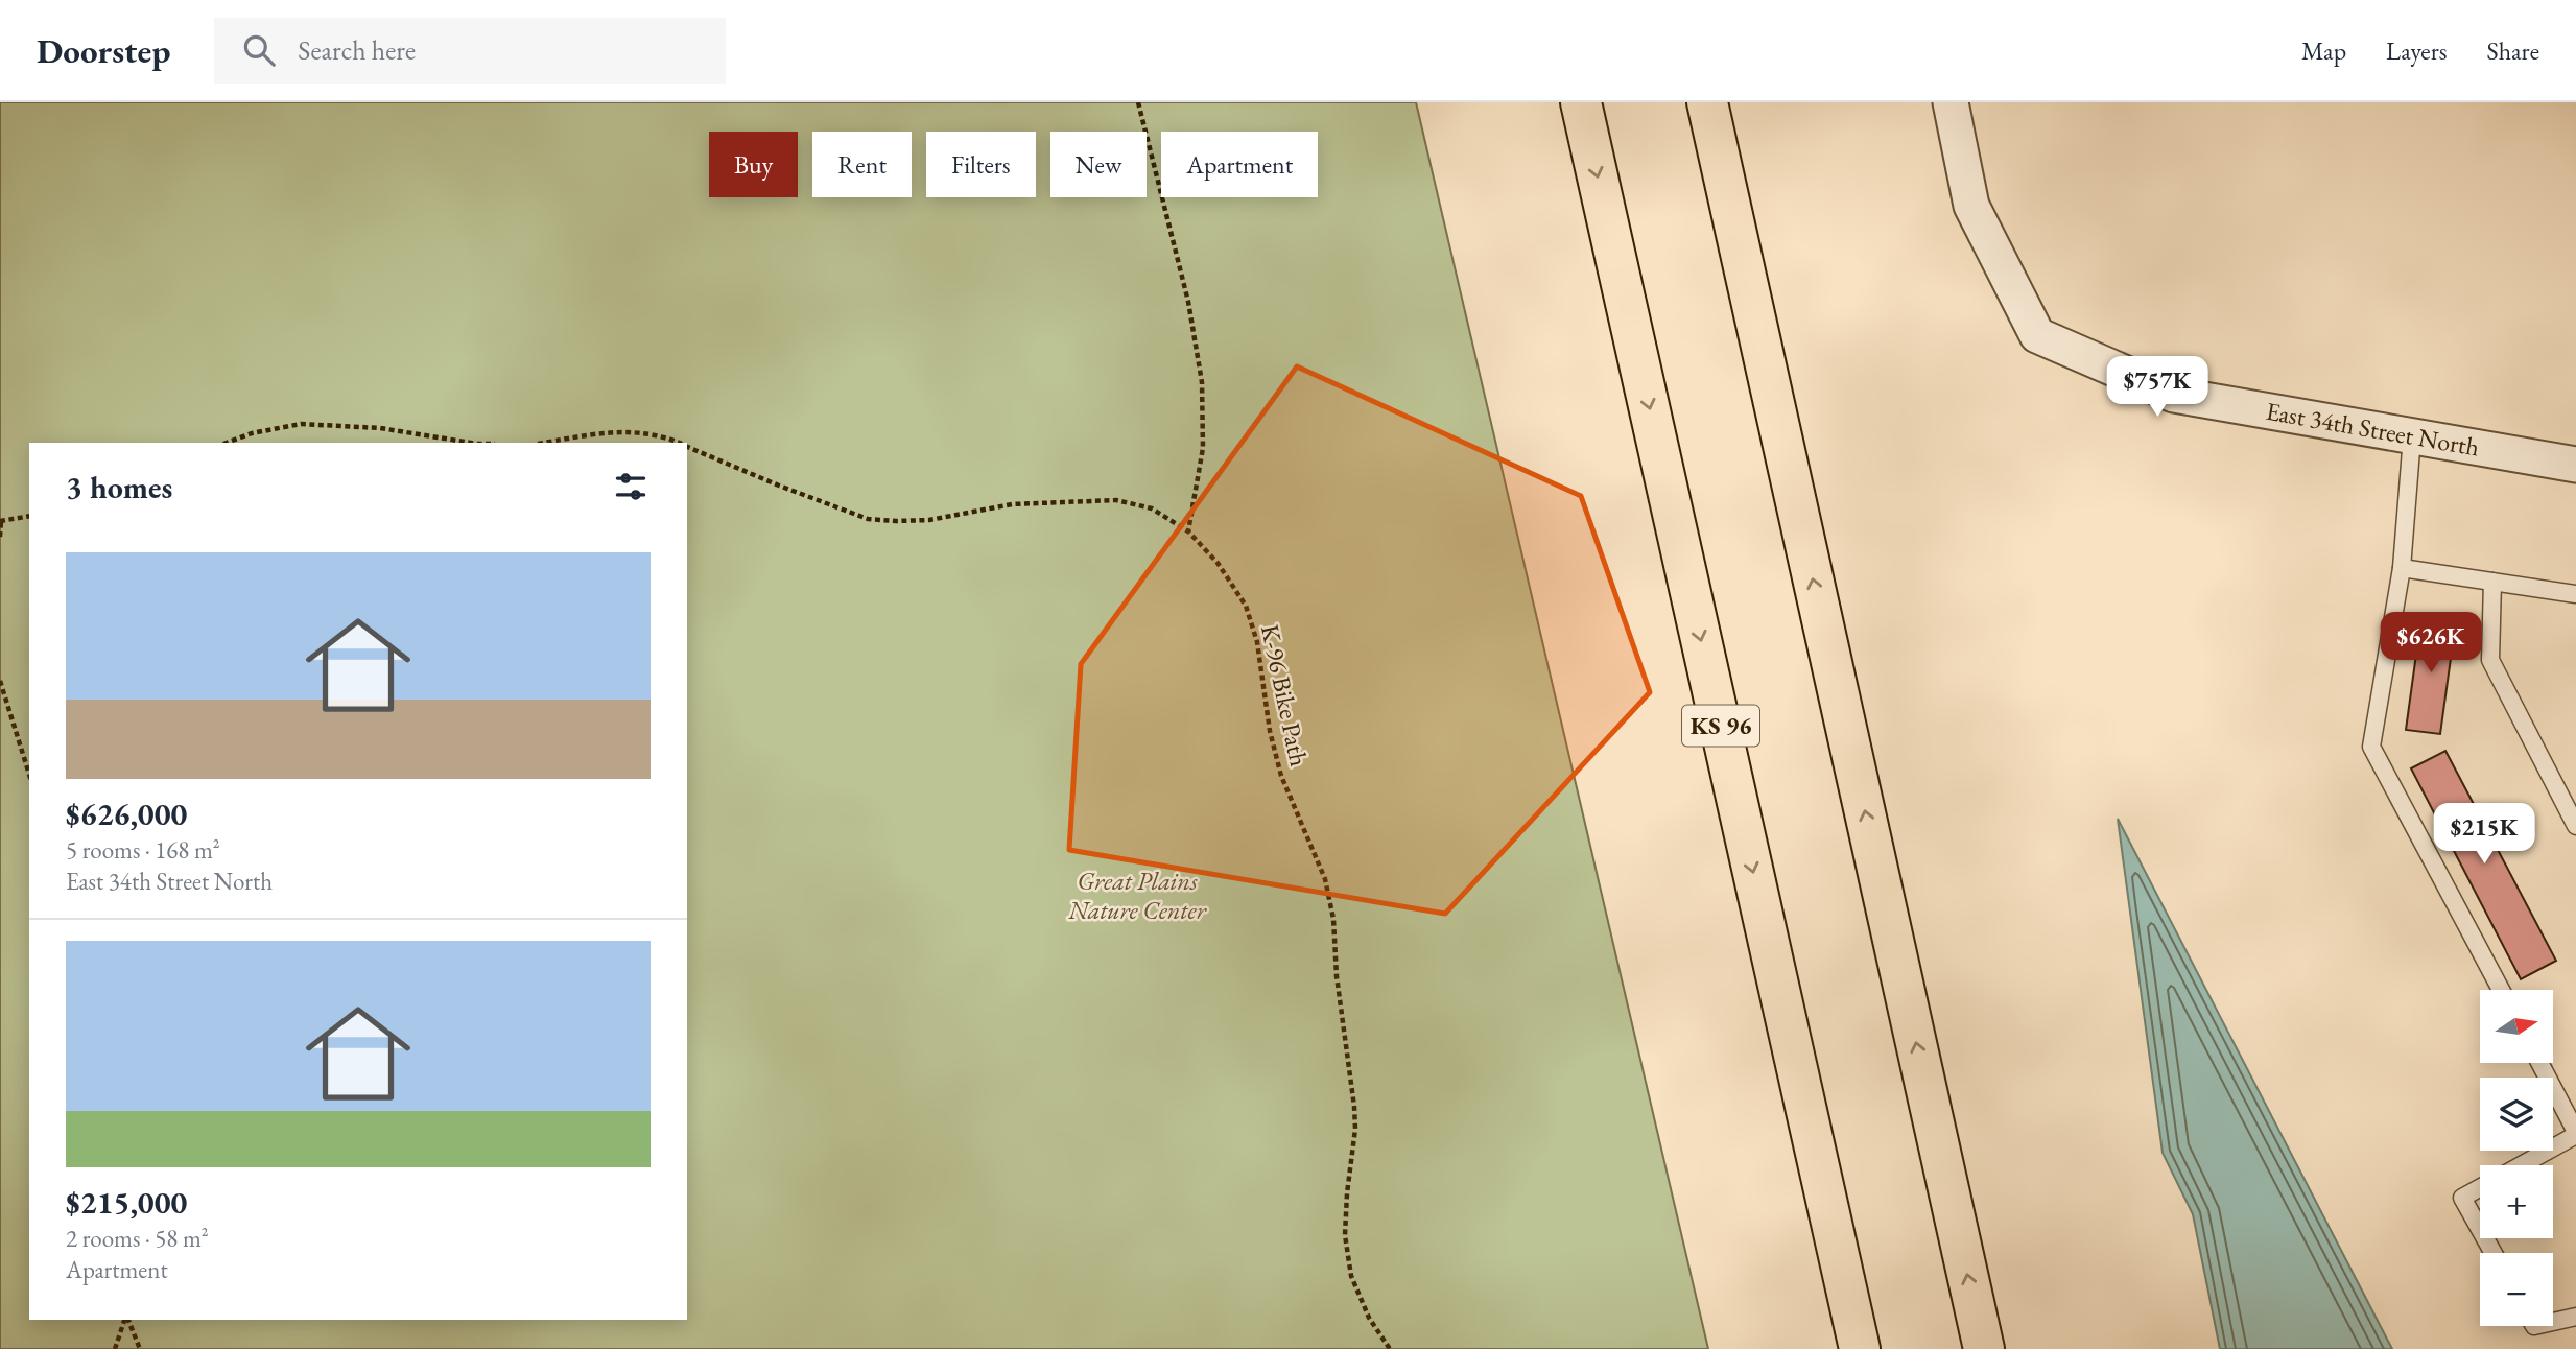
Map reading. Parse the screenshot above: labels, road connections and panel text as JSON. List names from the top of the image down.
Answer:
{
  "streets": {
    "highway": ["KS 96"],
    "street": ["East 34th Street North"],
    "path": ["K-96 Bike Path"]
  },
  "parks": ["Great Plains Nature Center"],
  "north": "right",
  "page": {
    "header": "Doorstep",
    "search": "Search here",
    "nav": ["Map", "Layers", "Share"],
    "chip": [
      "Buy",
      "Rent",
      "Filters",
      "New",
      "Apartment"
    ],
    "price": ["$757K", "$626K", "$215K"],
    "heading": "3 homes",
    "list": [
      {
        "name": "$626,000",
        "note": "5 rooms · 168 m² · East 34th Street North"
      },
      {
        "name": "$215,000",
        "note": "2 rooms · 58 m² · Apartment"
      }
    ],
    "map_buttons": ["+", "−"]
  }
}
